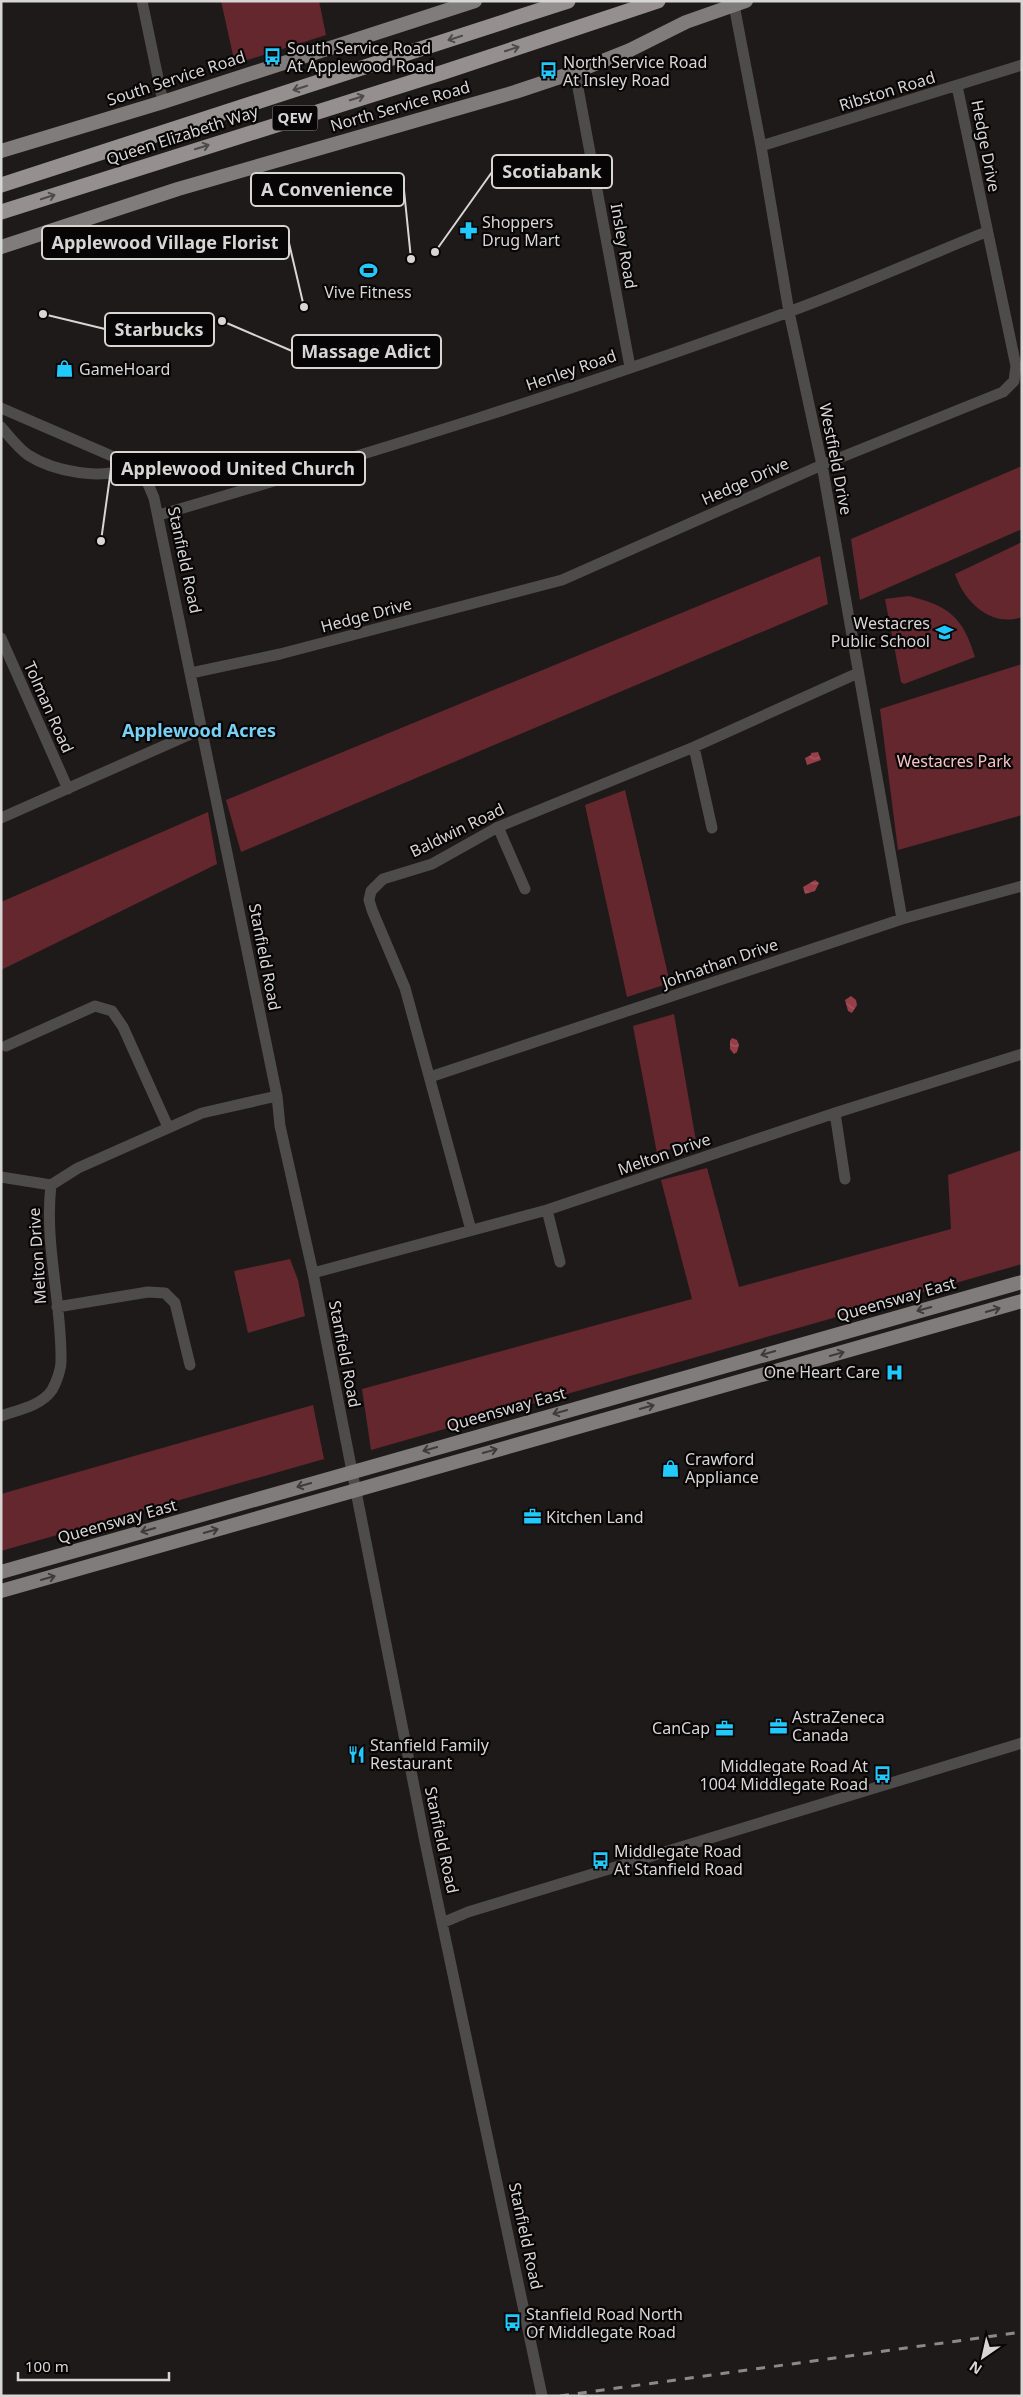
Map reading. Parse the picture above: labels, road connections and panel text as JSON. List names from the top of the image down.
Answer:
{
  "streets": {
    "highway": ["QEW", "Queen Elizabeth Way"],
    "main road": ["South Service Road", "North Service Road", "Queensway East"],
    "street": [
      "Ribston Road",
      "Hedge Drive",
      "Insley Road",
      "Henley Road",
      "Westfield Drive",
      "Stanfield Road",
      "Tolman Road",
      "Baldwin Road",
      "Johnathan Drive",
      "Melton Drive"
    ]
  },
  "crossings": [
    ["Ribston Road", "Hedge Drive"],
    ["Ribston Road", "Westfield Drive"],
    ["North Service Road", "Insley Road"],
    ["North Service Road", "Westfield Drive"],
    ["Hedge Drive", "Henley Road"],
    ["Hedge Drive", "Westfield Drive"],
    ["Hedge Drive", "Stanfield Road"],
    ["Insley Road", "Henley Road"],
    ["Henley Road", "Westfield Drive"],
    ["Henley Road", "Stanfield Road"],
    ["Westfield Drive", "Baldwin Road"],
    ["Westfield Drive", "Johnathan Drive"],
    ["Stanfield Road", "Melton Drive"],
    ["Stanfield Road", "Queensway East"],
    ["Baldwin Road", "Johnathan Drive"],
    ["Baldwin Road", "Melton Drive"]
  ],
  "districts": ["Applewood Acres"],
  "parks": ["Westacres Park"],
  "places": {
    "bus stop": [
      "South Service Road At Applewood Road",
      "North Service Road At Insley Road",
      "Middlegate Road At 1004 Middlegate Road",
      "Middlegate Road At Stanfield Road",
      "Stanfield Road North Of Middlegate Road"
    ],
    "pharmacy": ["Shoppers Drug Mart"],
    "other": [
      "Scotiabank",
      "A Convenience",
      "Applewood Village Florist",
      "Starbucks",
      "Massage Adict",
      "Applewood United Church"
    ],
    "sports": ["Vive Fitness"],
    "shop": ["GameHoard", "Crawford Appliance"],
    "school or university": ["Westacres Public School"],
    "hospital": ["One Heart Care"],
    "office": ["Kitchen Land", "AstraZeneca Canada", "CanCap"],
    "restaurant": ["Stanfield Family Restaurant"]
  },
  "scale_bar": "100 m",
  "north": "bottom left"
}
